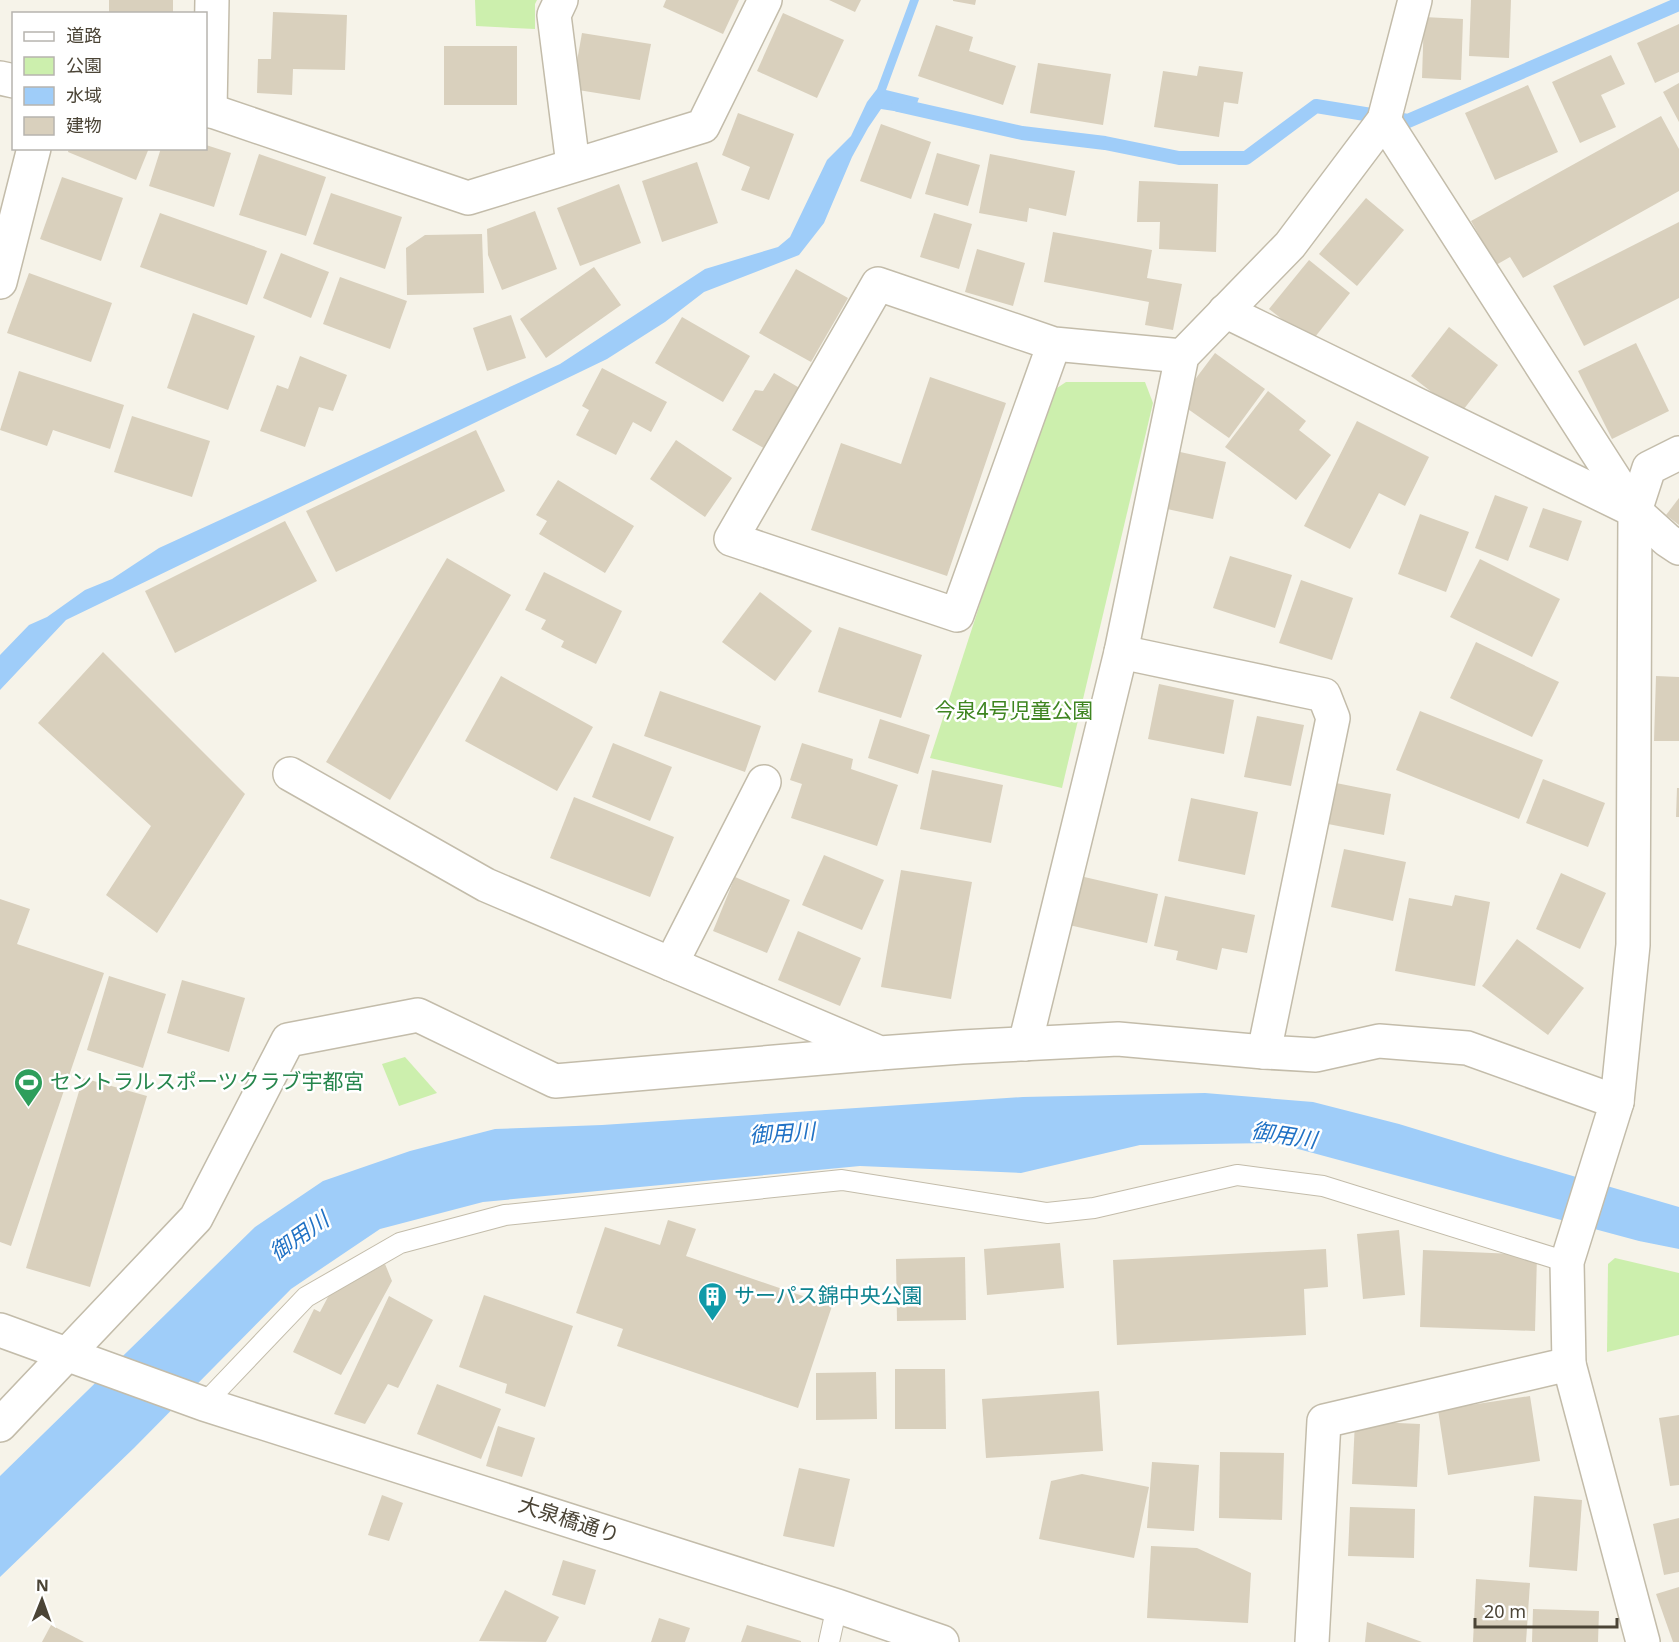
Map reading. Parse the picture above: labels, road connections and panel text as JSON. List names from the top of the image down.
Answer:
{
  "streets": {
    "street": ["大泉橋通り"]
  },
  "water": ["御用川"],
  "parks": ["今泉4号児童公園"],
  "places": {
    "sports": ["セントラルスポーツクラブ宇都宮"],
    "building": ["サーパス錦中央公園"]
  },
  "legend": [
    "道路",
    "公園",
    "水域",
    "建物"
  ],
  "scale_bar": "20 m",
  "north": "top"
}
